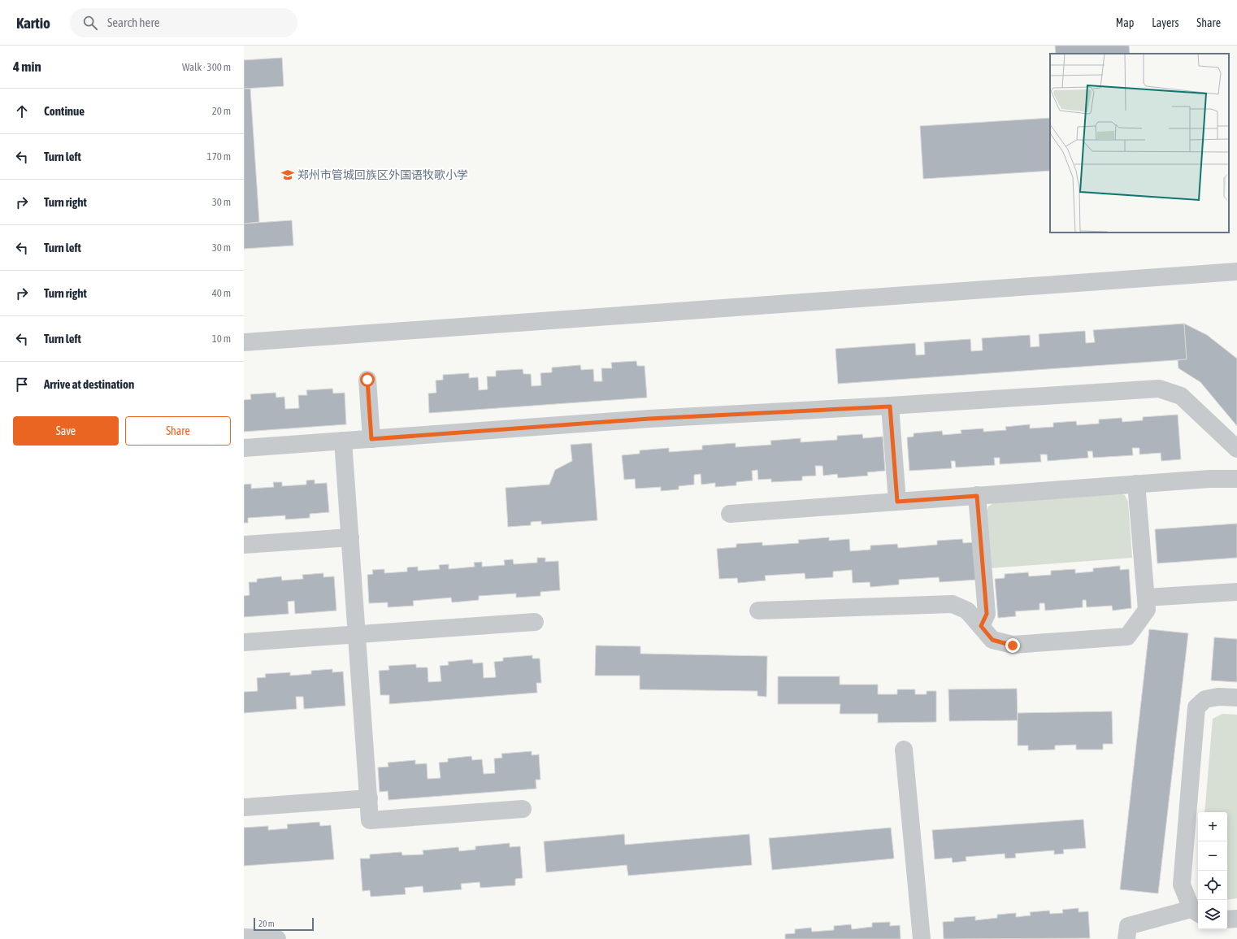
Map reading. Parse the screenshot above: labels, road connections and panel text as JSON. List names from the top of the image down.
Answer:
{
  "places": {
    "school or university": ["郑州市管城回族区外国语牧歌小学"]
  },
  "scale_bar": "20 m",
  "page": {
    "header": "Kartio",
    "search": "Search here",
    "nav": ["Map", "Layers", "Share"],
    "heading": ["4 min", "Walk · 300 m"],
    "list": [
      ["Continue", "20 m"],
      ["Turn left", "170 m"],
      ["Turn right", "30 m"],
      ["Turn left", "30 m"],
      ["Turn right", "40 m"],
      ["Turn left", "10 m"],
      "Arrive at destination"
    ],
    "buttons": ["Save", "Share"],
    "map_buttons": ["+", "−"],
    "scale": "20 m"
  }
}
